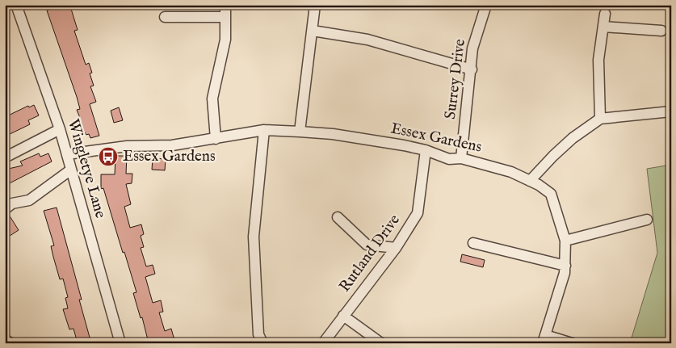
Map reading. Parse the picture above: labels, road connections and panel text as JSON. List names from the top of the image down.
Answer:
{
  "streets": {
    "street": [
      "Surrey Drive",
      "Essex Gardens",
      "Wingletye Lane",
      "Rutland Drive"
    ]
  },
  "crossings": [
    ["Surrey Drive", "Essex Gardens"],
    ["Essex Gardens", "Wingletye Lane"],
    ["Essex Gardens", "Rutland Drive"]
  ],
  "places": {
    "bus stop": ["Essex Gardens"]
  }
}
